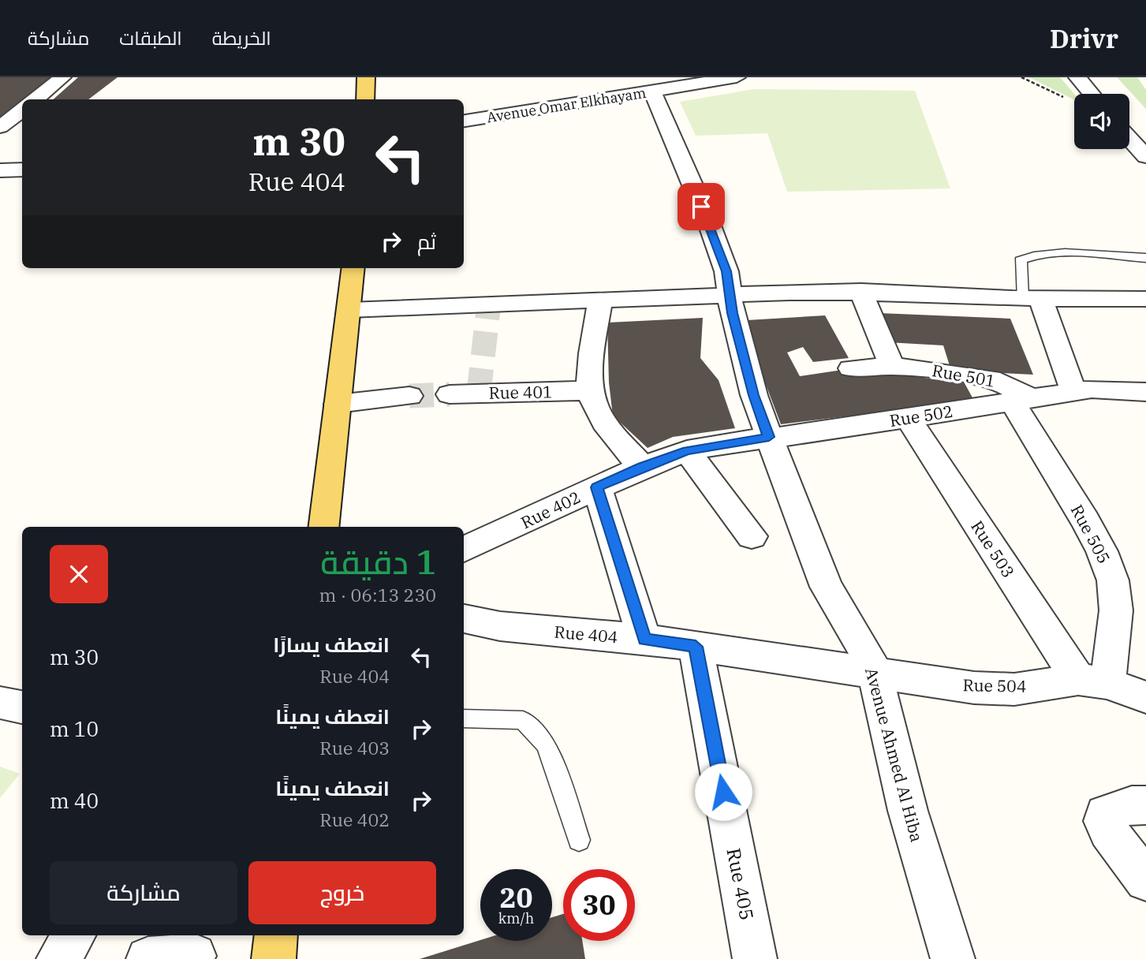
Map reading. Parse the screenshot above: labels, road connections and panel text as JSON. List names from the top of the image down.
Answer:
{
  "streets": {
    "street": [
      "Avenue Omar Elkhayam",
      "Rue 501",
      "Rue 401",
      "Rue 502",
      "Rue 402",
      "Rue 505",
      "Rue 503",
      "Rue 404",
      "Rue 504",
      "Avenue Ahmed Al Hiba",
      "Rue 405"
    ]
  },
  "crossings": [
    ["Avenue Omar Elkhayam", "Avenue Ahmed Al Hiba"],
    ["Rue 501", "Rue 502"],
    ["Rue 501", "Rue 505"],
    ["Rue 502", "Rue 402"],
    ["Rue 502", "Rue 505"],
    ["Rue 502", "Rue 503"],
    ["Rue 502", "Avenue Ahmed Al Hiba"],
    ["Rue 402", "Avenue Ahmed Al Hiba"],
    ["Rue 505", "Rue 503"],
    ["Rue 505", "Rue 504"],
    ["Rue 503", "Rue 504"],
    ["Rue 404", "Rue 504"],
    ["Rue 404", "Avenue Ahmed Al Hiba"],
    ["Rue 404", "Rue 405"],
    ["Rue 504", "Avenue Ahmed Al Hiba"]
  ],
  "page": {
    "header": "Drivr",
    "nav": ["الخريطة", "الطبقات", "مشاركة"],
    "turn": ["30 m", "Rue 404"],
    "then": "ثم",
    "heading": ["1 دقيقة", "230 m · 06:13"],
    "list": [
      {
        "name": "انعطف يسارًا",
        "note": "Rue 404",
        "value": "30 m"
      },
      {
        "name": "انعطف يمينًا",
        "note": "Rue 403",
        "value": "10 m"
      },
      {
        "name": "انعطف يمينًا",
        "note": "Rue 402",
        "value": "40 m"
      }
    ],
    "buttons": ["خروج", "مشاركة"],
    "speed": "20 km/h",
    "limit": "30"
  }
}
